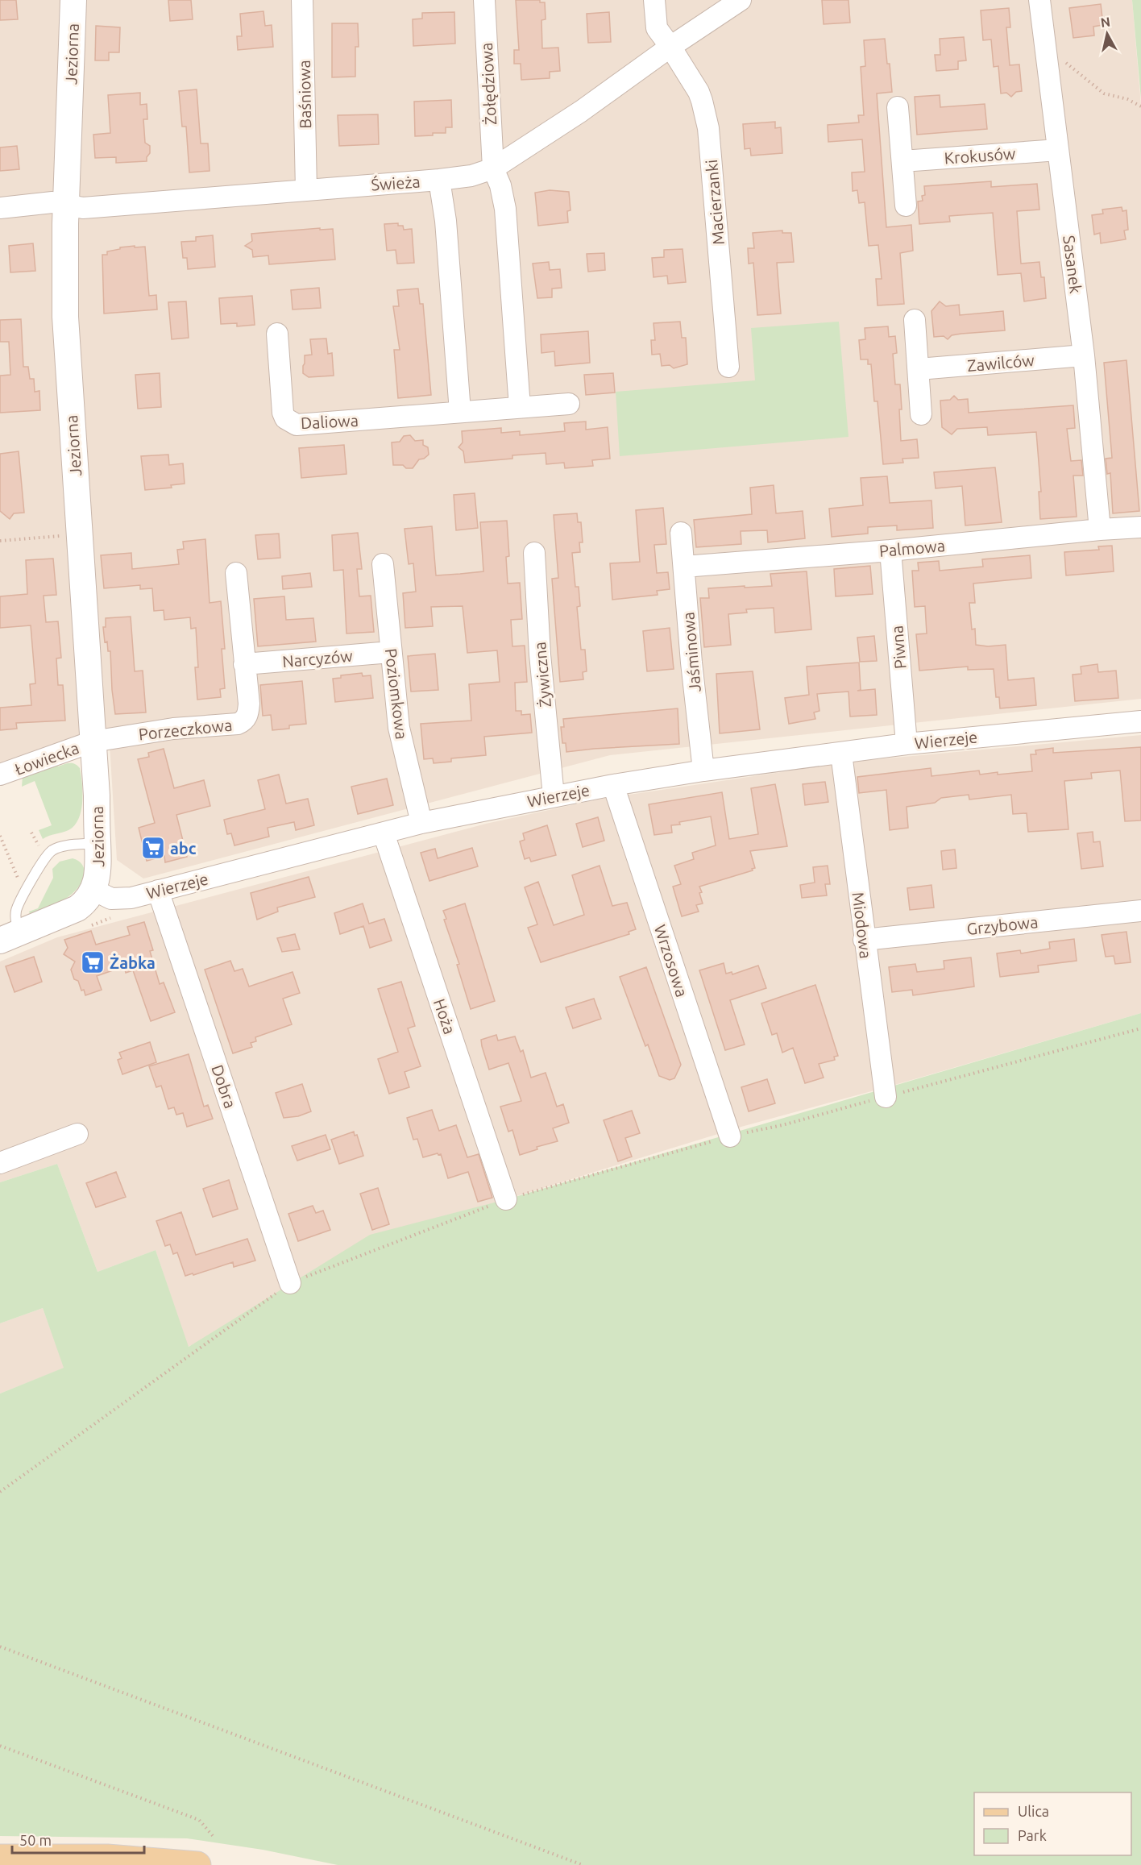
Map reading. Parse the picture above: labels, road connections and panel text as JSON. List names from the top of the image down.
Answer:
{
  "streets": {
    "street": [
      "Jeziorna",
      "Żołędziowa",
      "Baśniowa",
      "Krokusów",
      "Świeża",
      "Macierzanki",
      "Sasanek",
      "Zawilców",
      "Daliowa",
      "Palmowa",
      "Piwna",
      "Jaśminowa",
      "Narcyzów",
      "Żywiczna",
      "Poziomkowa",
      "Porzeczkowa",
      "Wierzeje",
      "Łowiecka",
      "Miodowa",
      "Grzybowa",
      "Wrzosowa",
      "Hoża",
      "Dobra"
    ]
  },
  "crossings": [
    ["Jeziorna", "Świeża"],
    ["Jeziorna", "Porzeczkowa"],
    ["Jeziorna", "Wierzeje"],
    ["Jeziorna", "Łowiecka"],
    ["Żołędziowa", "Świeża"],
    ["Baśniowa", "Świeża"],
    ["Krokusów", "Sasanek"],
    ["Świeża", "Macierzanki"],
    ["Sasanek", "Zawilców"],
    ["Sasanek", "Palmowa"],
    ["Palmowa", "Piwna"],
    ["Palmowa", "Jaśminowa"],
    ["Piwna", "Wierzeje"],
    ["Jaśminowa", "Wierzeje"],
    ["Narcyzów", "Poziomkowa"],
    ["Narcyzów", "Porzeczkowa"],
    ["Żywiczna", "Wierzeje"],
    ["Poziomkowa", "Wierzeje"],
    ["Porzeczkowa", "Łowiecka"],
    ["Wierzeje", "Miodowa"],
    ["Wierzeje", "Wrzosowa"],
    ["Wierzeje", "Hoża"],
    ["Wierzeje", "Dobra"],
    ["Miodowa", "Grzybowa"]
  ],
  "places": {
    "supermarket": ["abc", "Żabka"]
  },
  "legend": ["Ulica", "Park"],
  "scale_bar": "50 m",
  "north": "top"
}
